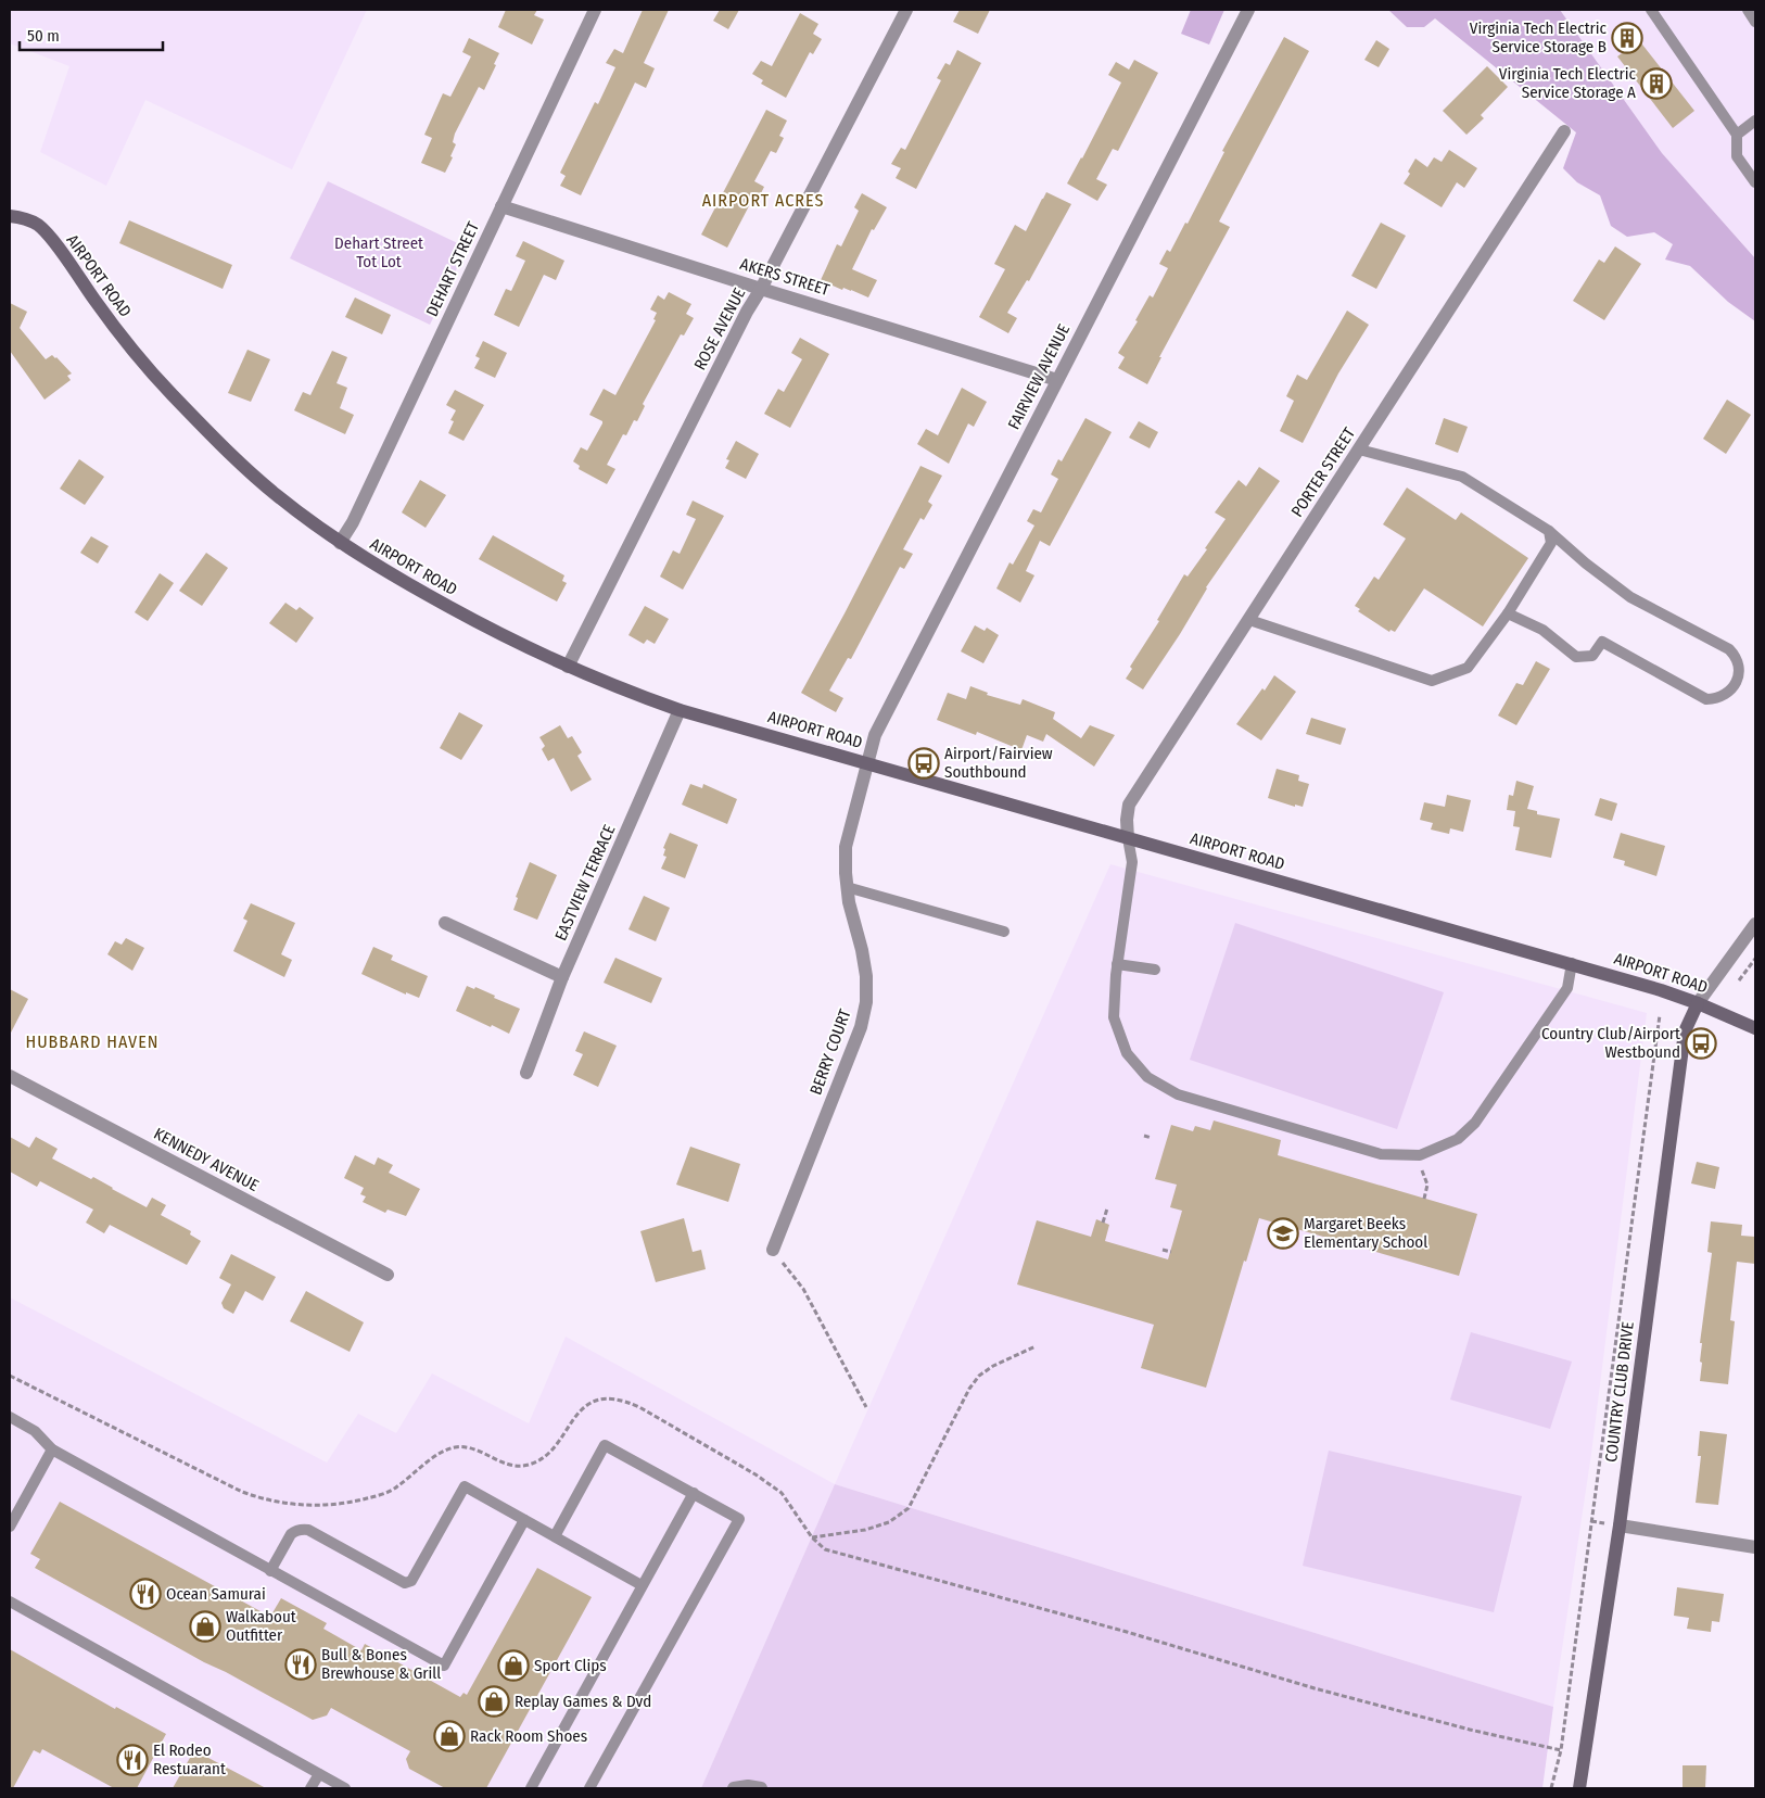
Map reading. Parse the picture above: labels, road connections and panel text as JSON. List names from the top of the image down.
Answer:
{
  "streets": {
    "street": [
      "DEHART STREET",
      "AIRPORT ROAD",
      "AKERS STREET",
      "ROSE AVENUE",
      "FAIRVIEW AVENUE",
      "PORTER STREET",
      "EASTVIEW TERRACE",
      "BERRY COURT",
      "KENNEDY AVENUE",
      "COUNTRY CLUB DRIVE"
    ]
  },
  "crossings": [
    ["DEHART STREET", "AIRPORT ROAD"],
    ["DEHART STREET", "AKERS STREET"],
    ["AIRPORT ROAD", "ROSE AVENUE"],
    ["AIRPORT ROAD", "FAIRVIEW AVENUE"],
    ["AIRPORT ROAD", "PORTER STREET"],
    ["AIRPORT ROAD", "EASTVIEW TERRACE"],
    ["AIRPORT ROAD", "BERRY COURT"],
    ["AIRPORT ROAD", "COUNTRY CLUB DRIVE"],
    ["AKERS STREET", "ROSE AVENUE"],
    ["AKERS STREET", "FAIRVIEW AVENUE"],
    ["FAIRVIEW AVENUE", "BERRY COURT"]
  ],
  "districts": ["AIRPORT ACRES", "HUBBARD HAVEN"],
  "parks": ["Dehart Street Tot Lot"],
  "places": {
    "building": ["Virginia Tech Electric Service Storage B", "Virginia Tech Electric Service Storage A"],
    "bus stop": ["Airport/Fairview Southbound", "Country Club/Airport Westbound"],
    "school or university": ["Margaret Beeks Elementary School"],
    "restaurant": ["Ocean Samurai", "Bull & Bones Brewhouse & Grill", "El Rodeo Restuarant"],
    "shop": [
      "Walkabout Outfitter",
      "Sport Clips",
      "Replay Games & Dvd",
      "Rack Room Shoes"
    ]
  },
  "scale_bar": "50 m"
}
